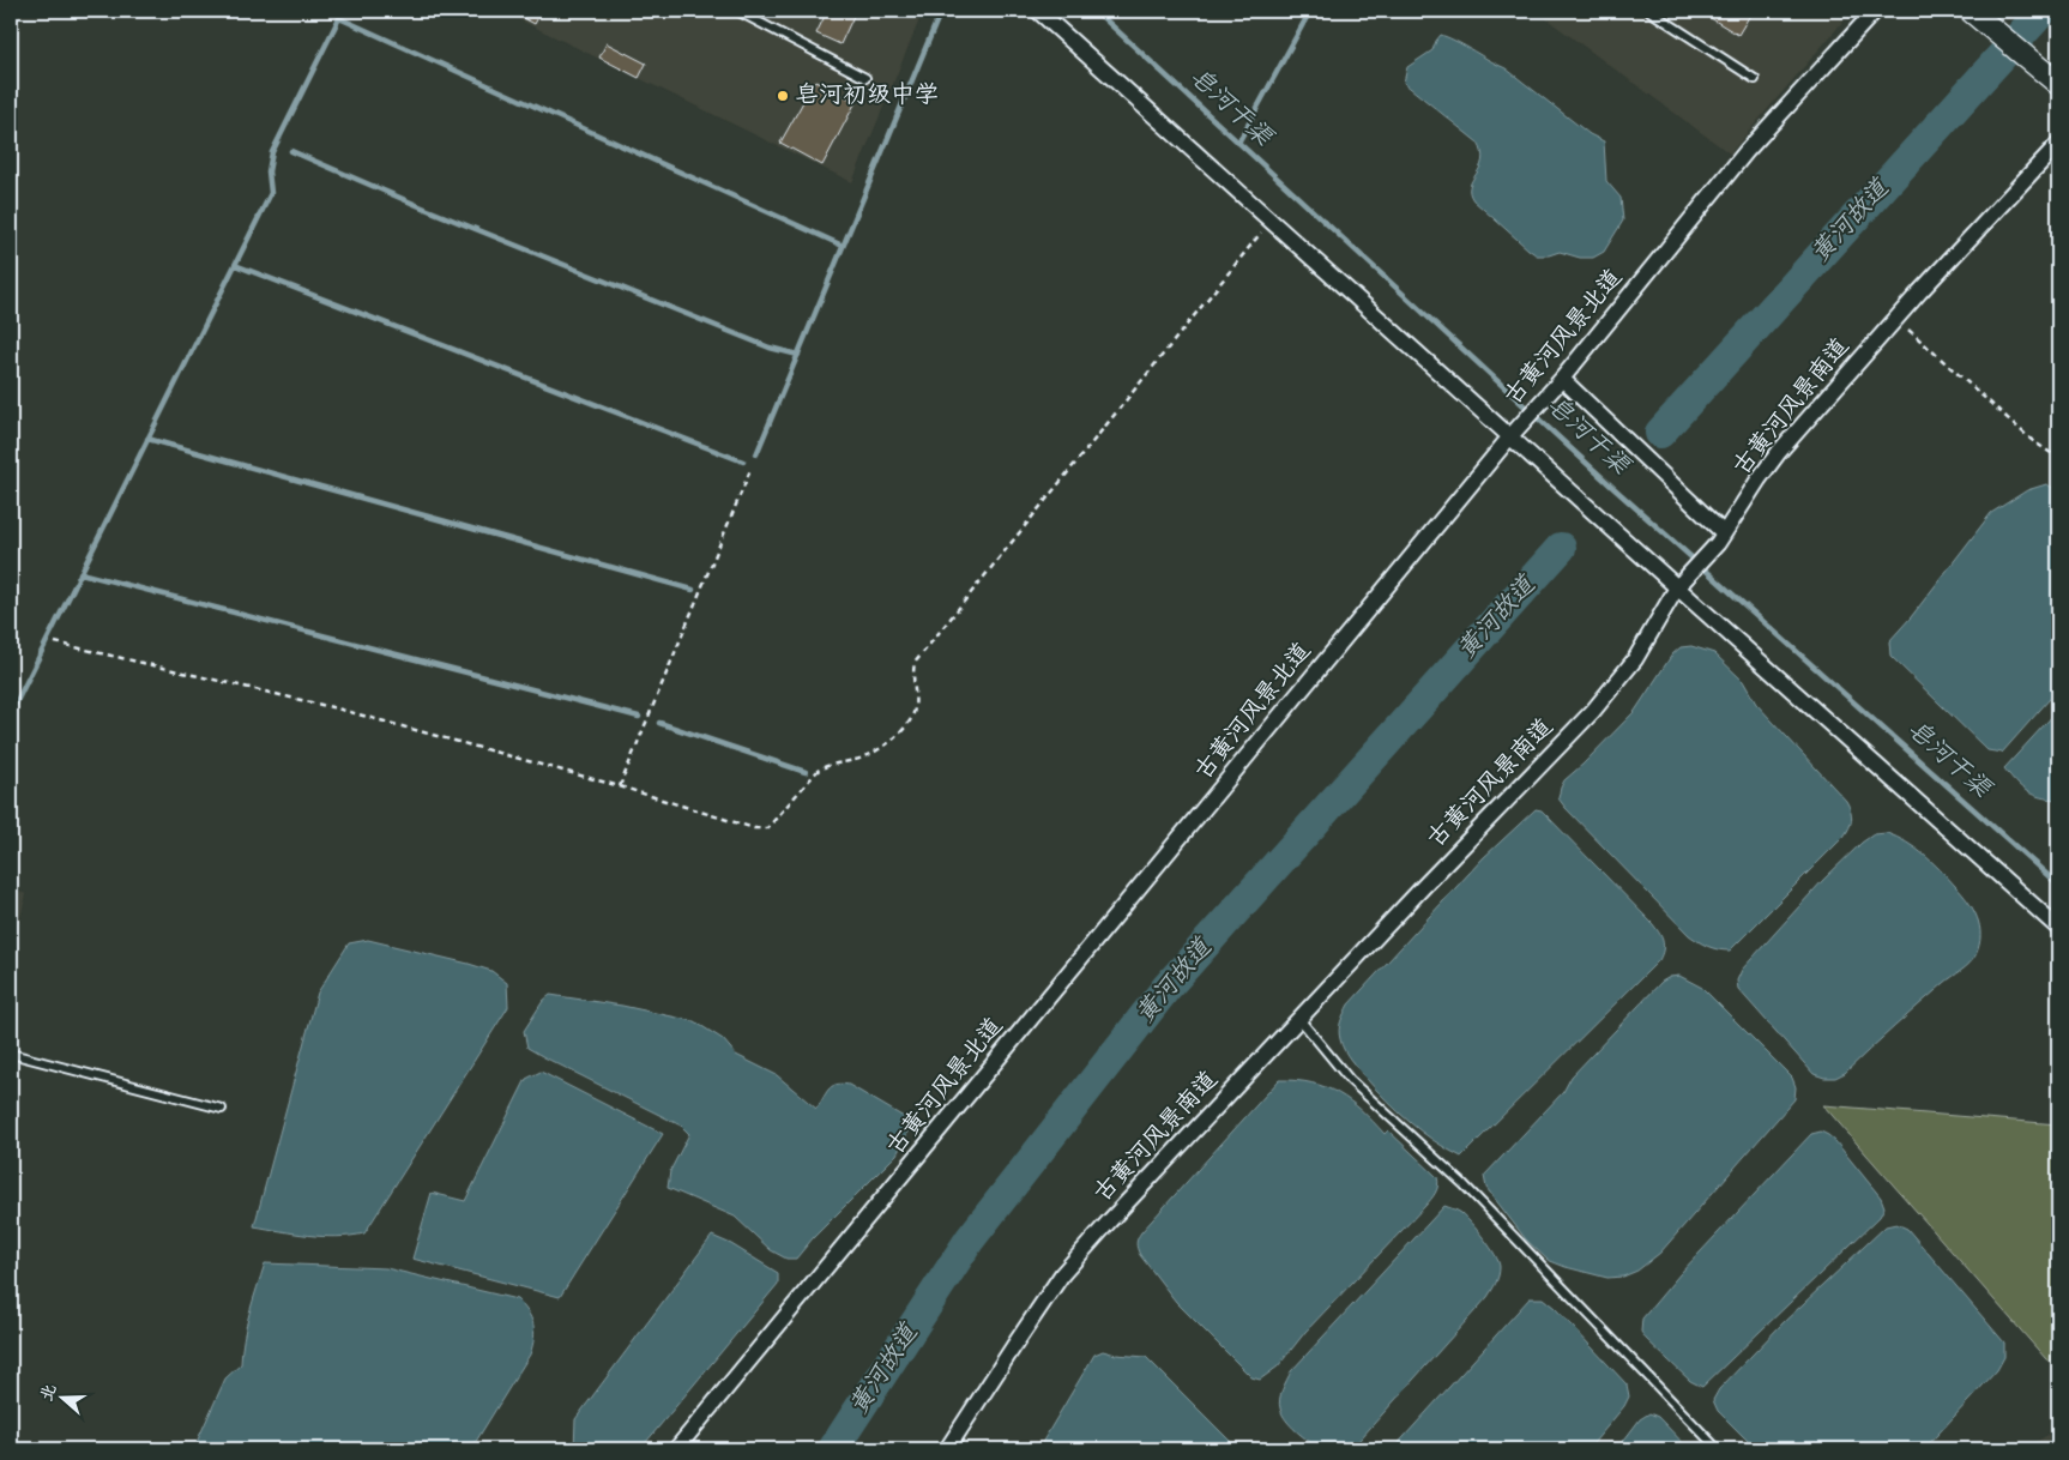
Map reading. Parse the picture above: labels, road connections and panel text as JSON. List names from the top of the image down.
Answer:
{
  "streets": {
    "street": ["古黄河风景北道", "古黄河风景南道"]
  },
  "water": ["皂河干渠", "黄河故道"],
  "places": ["皂河初级中学"],
  "north": "left"
}
